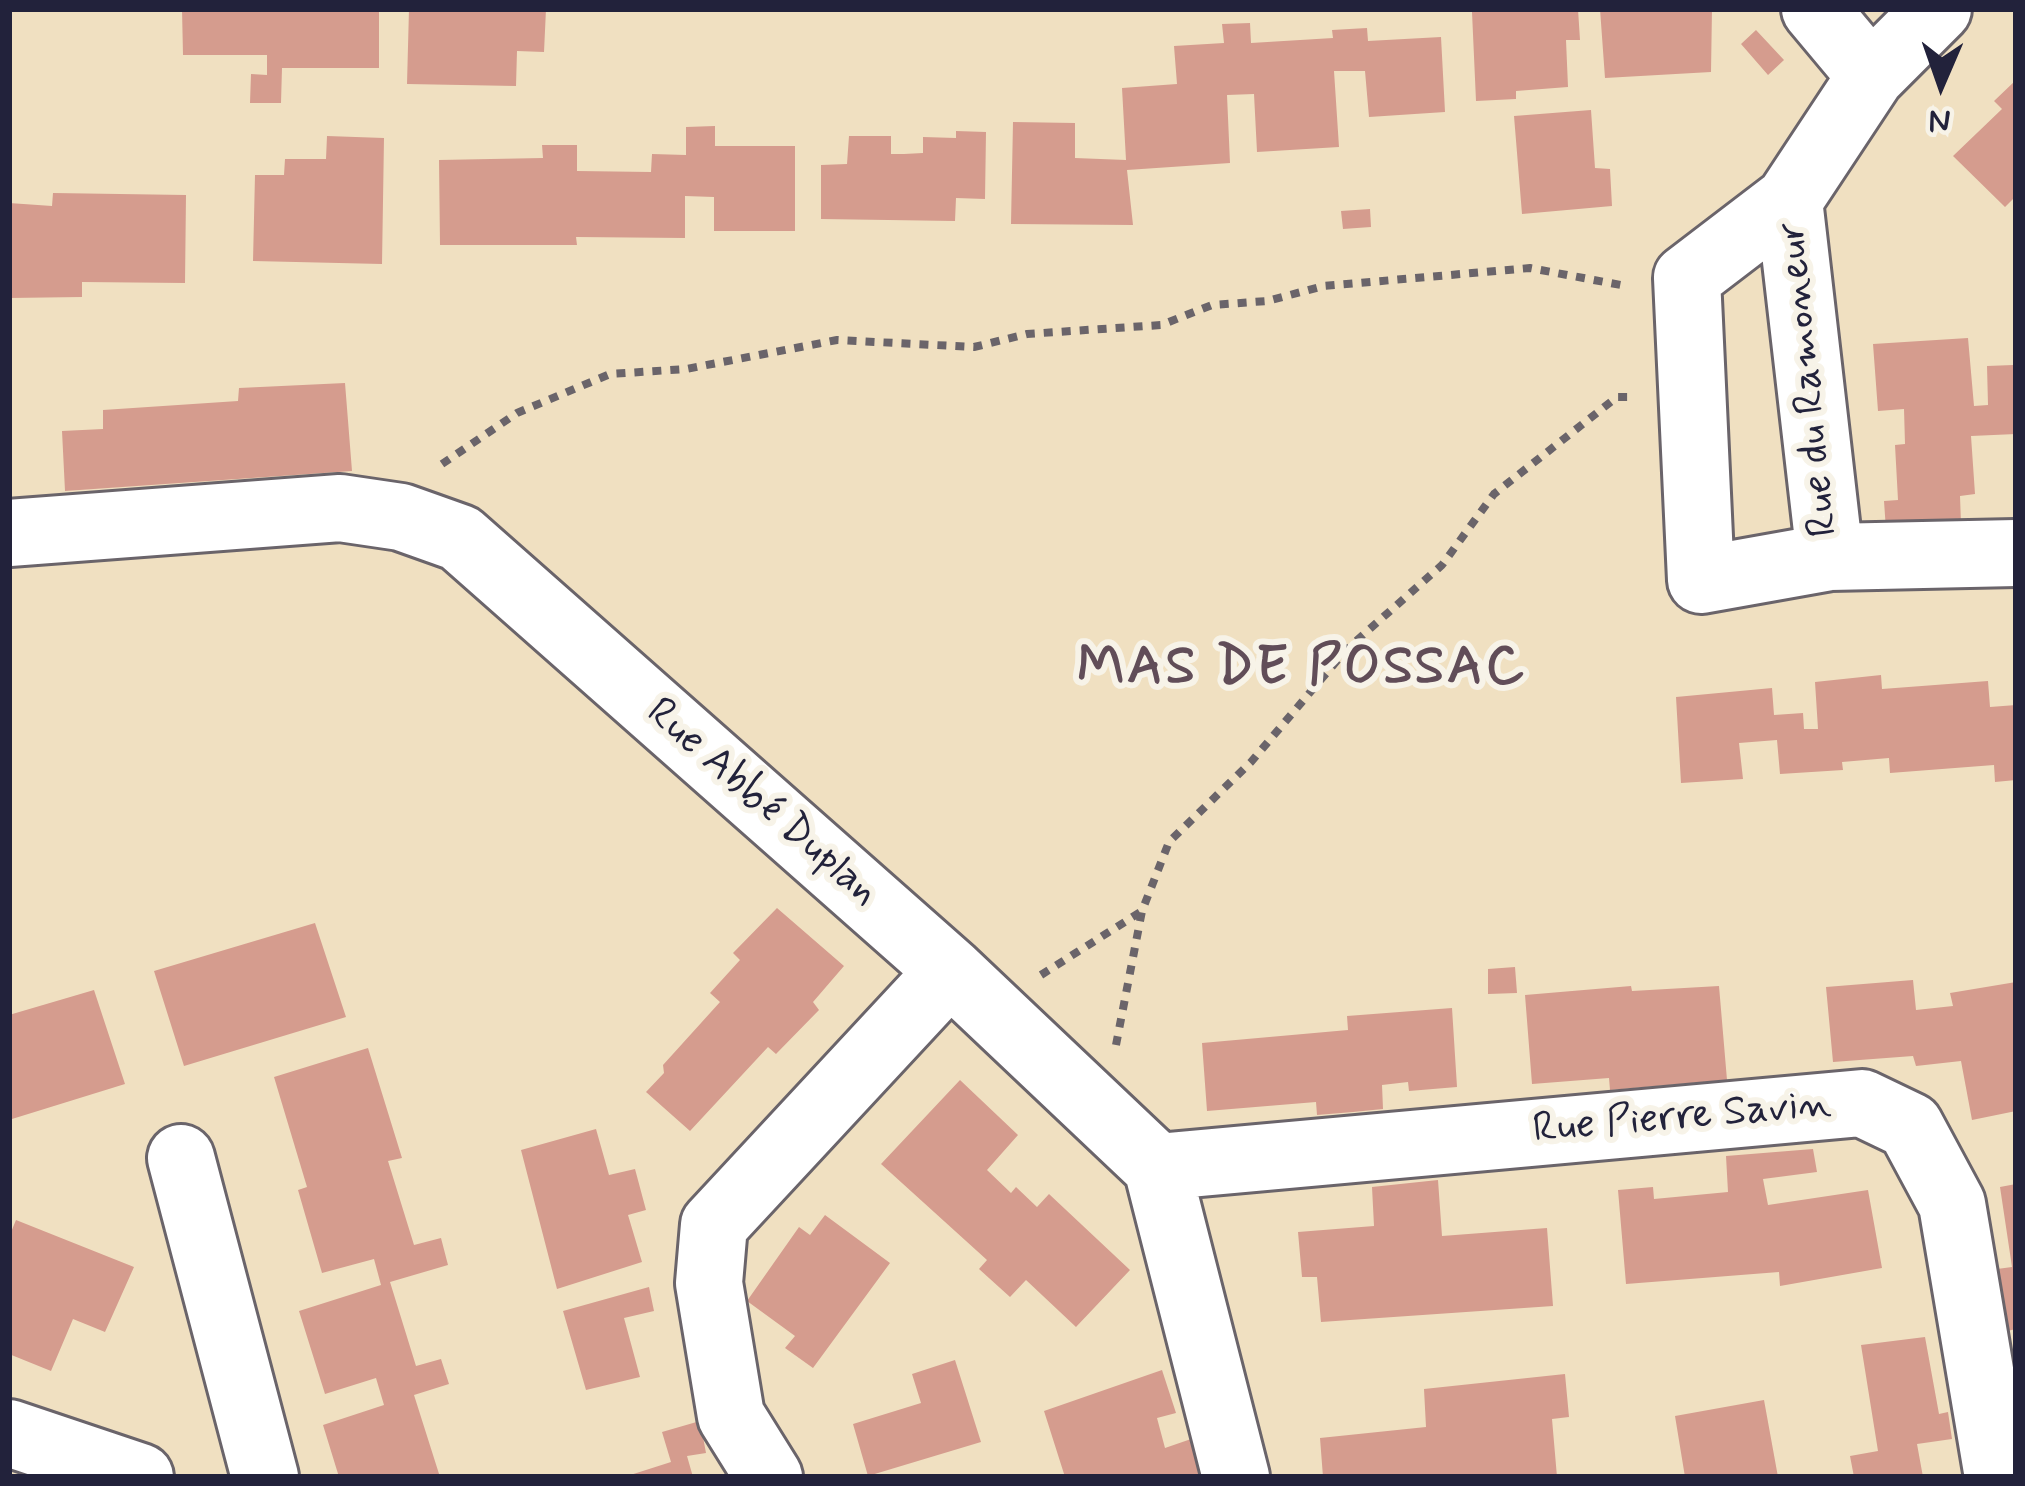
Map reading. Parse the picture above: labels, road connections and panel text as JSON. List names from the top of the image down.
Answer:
{
  "streets": {
    "street": ["Rue du Ramoneur", "Rue Abbé Duplan", "Rue Pierre Savin"]
  },
  "crossings": [
    ["Rue Abbé Duplan", "Rue Pierre Savin"]
  ],
  "districts": ["MAS DE POSSAC"],
  "north": "bottom"
}
